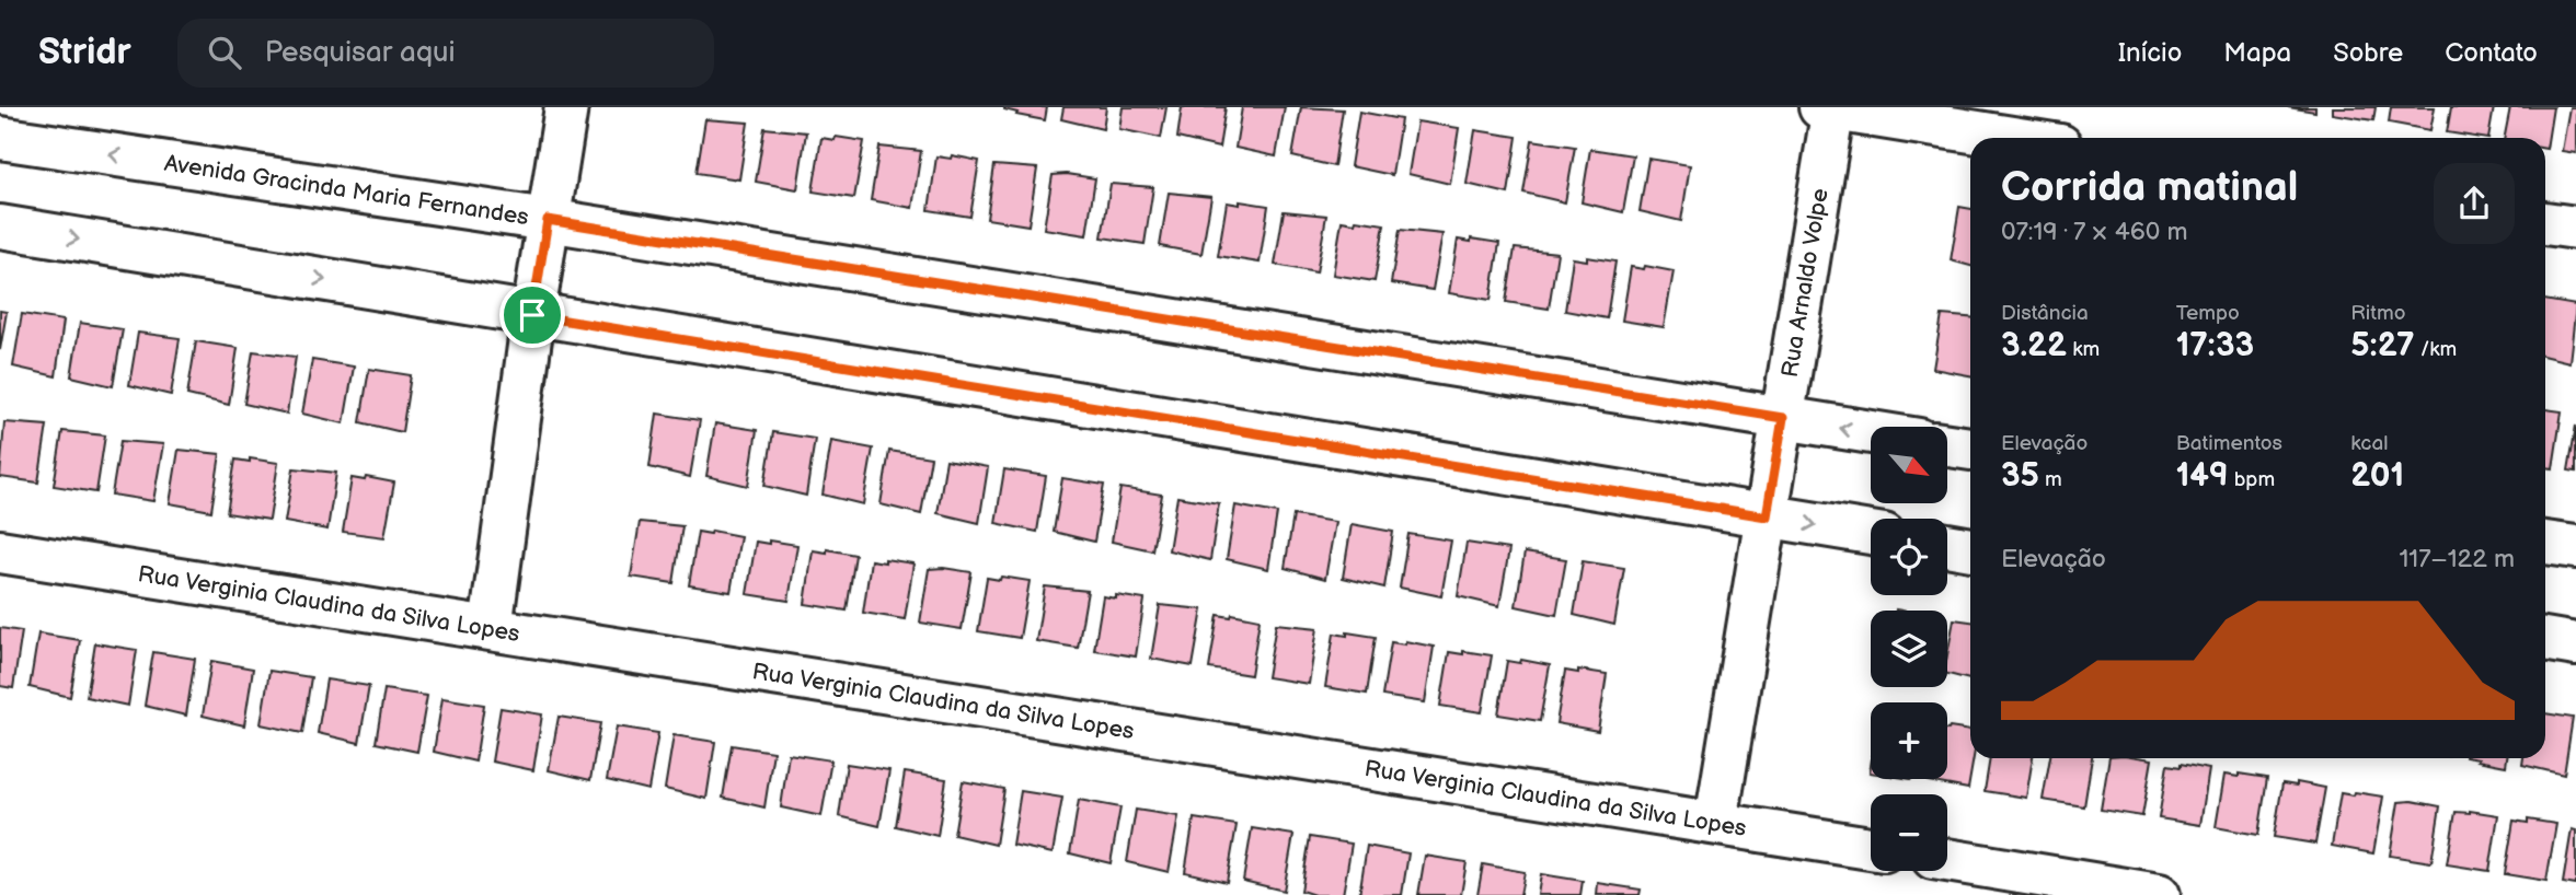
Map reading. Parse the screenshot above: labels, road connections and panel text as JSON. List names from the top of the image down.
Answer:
{
  "streets": {
    "street": ["Avenida Gracinda Maria Fernandes", "Rua Arnaldo Volpe", "Rua Verginia Claudina da Silva Lopes"]
  },
  "crossings": [
    ["Avenida Gracinda Maria Fernandes", "Rua Arnaldo Volpe"],
    ["Rua Arnaldo Volpe", "Rua Verginia Claudina da Silva Lopes"]
  ],
  "north": "bottom right",
  "page": {
    "header": "Stridr",
    "search": "Pesquisar aqui",
    "nav": [
      "Início",
      "Mapa",
      "Sobre",
      "Contato"
    ],
    "heading": ["Corrida matinal", "07:19 · 7 × 460 m"],
    "stats": [
      ["Distância", "3.22 km"],
      ["Tempo", "17:33"],
      ["Ritmo", "5:27 /km"],
      ["Elevação", "35 m"],
      ["Batimentos", "149 bpm"],
      ["kcal", "201"]
    ],
    "map_buttons": ["+", "−"],
    "chart": ["Elevação", "117–122 m"]
  }
}
